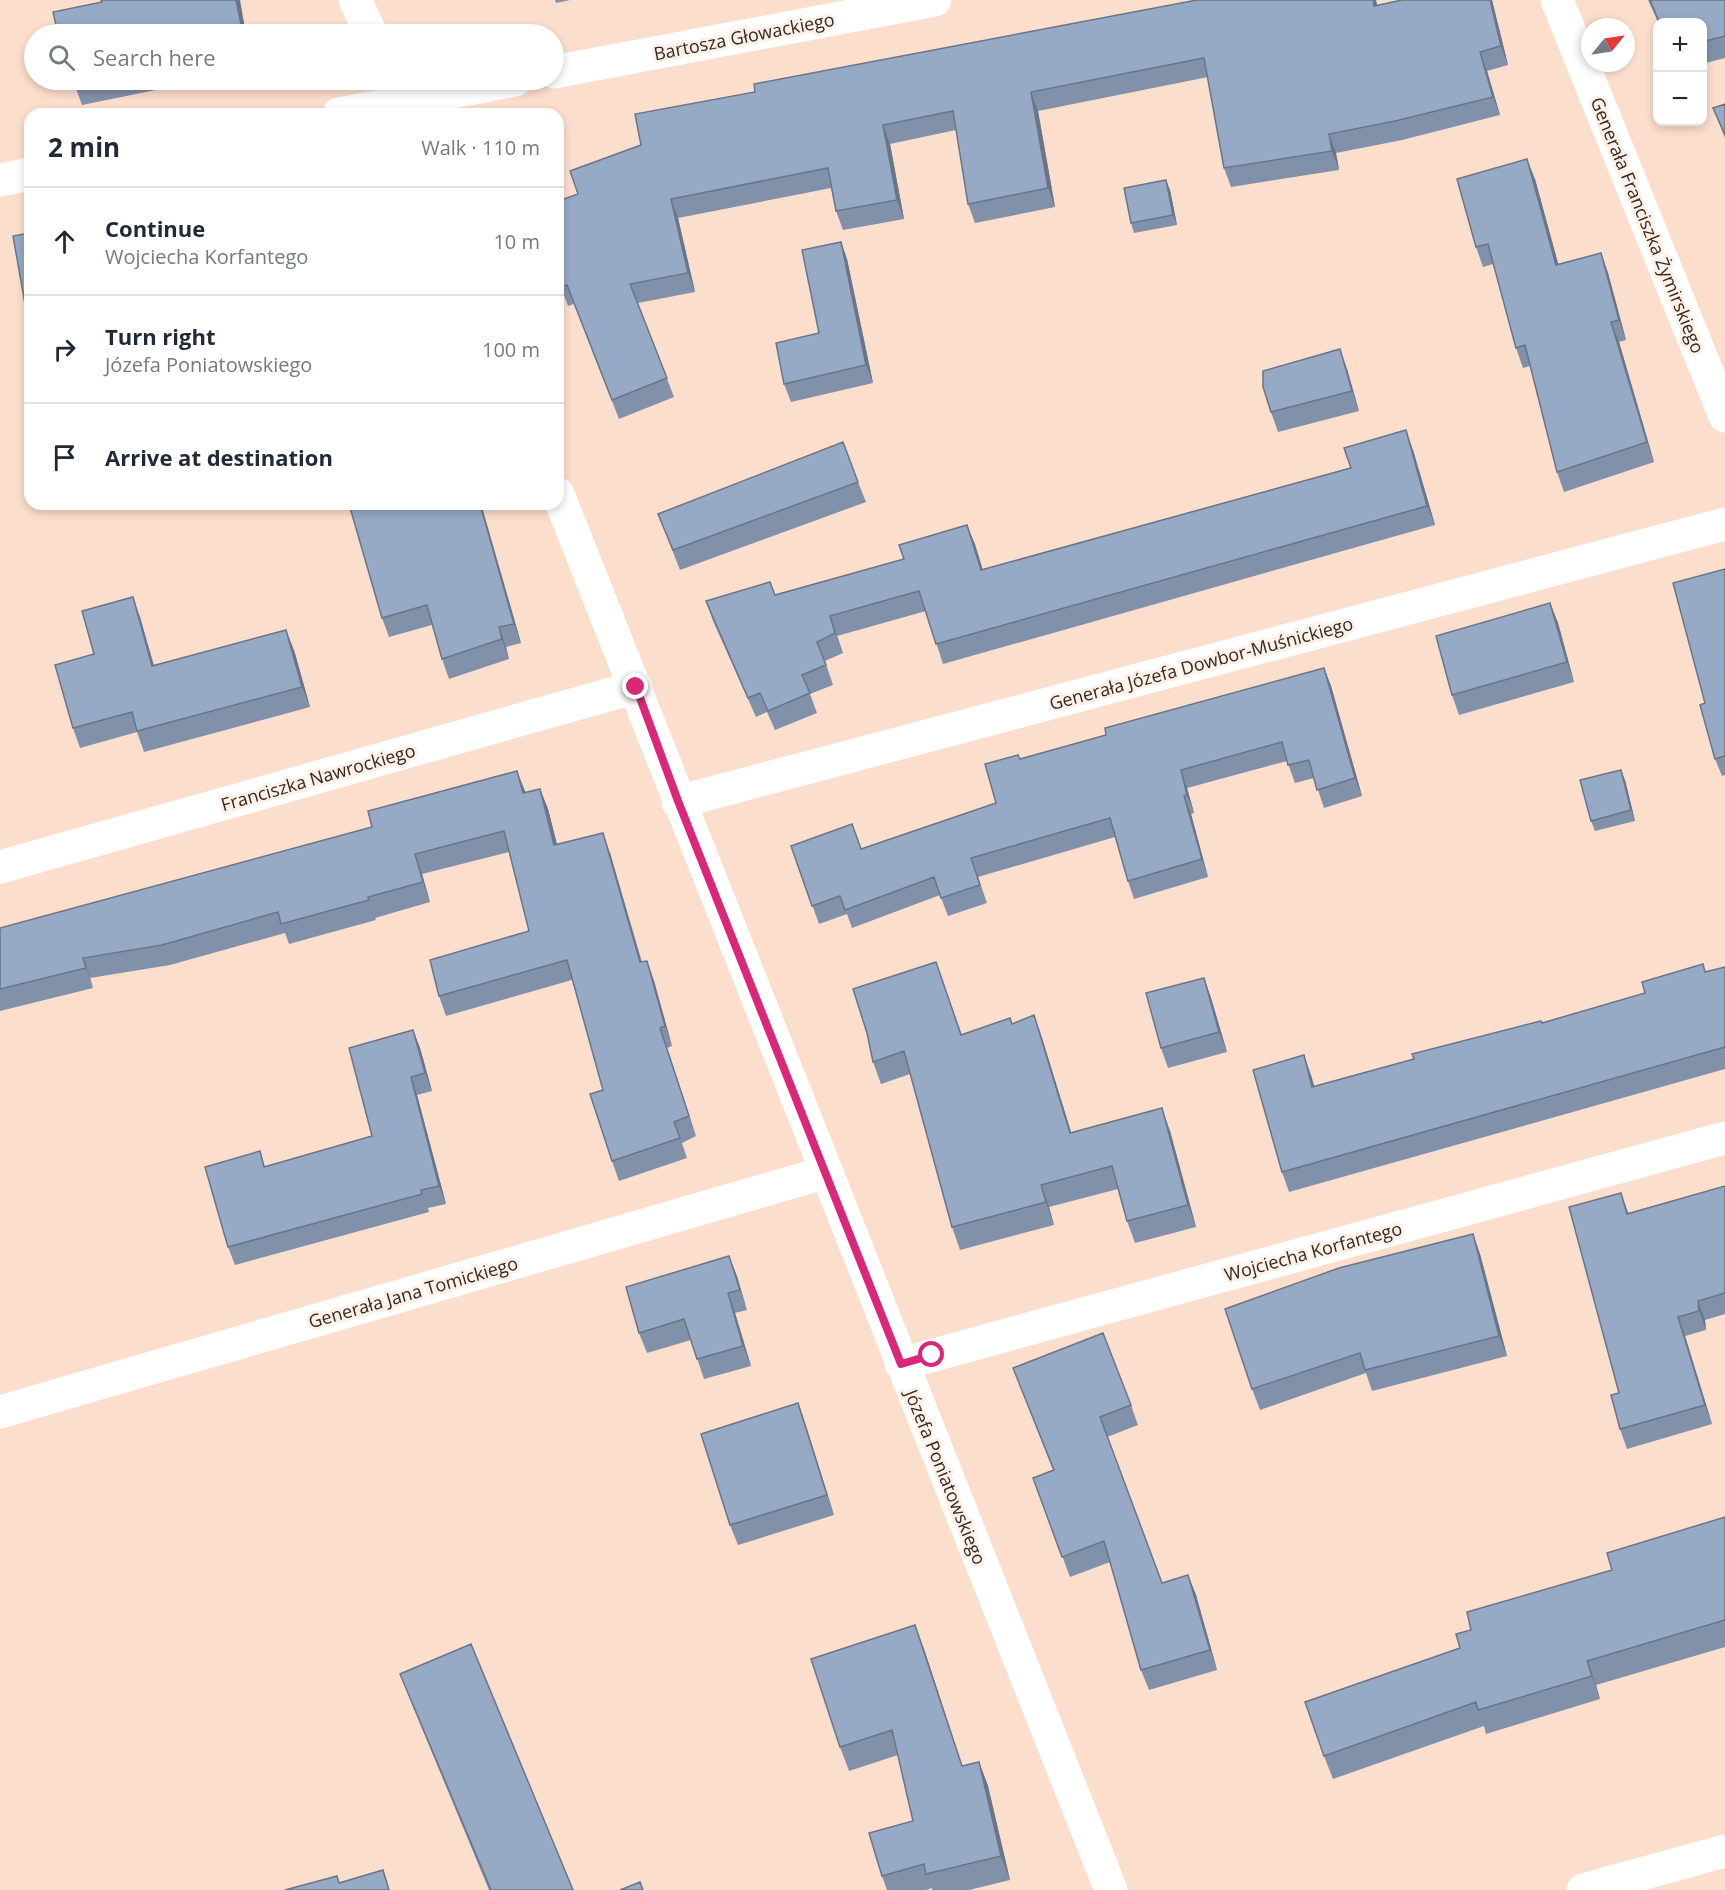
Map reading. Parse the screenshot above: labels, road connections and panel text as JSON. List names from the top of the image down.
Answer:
{
  "streets": {
    "street": [
      "Bartosza Głowackiego",
      "Generała Franciszka Żymirskiego",
      "Generała Józefa Dowbor-Muśnickiego",
      "Franciszka Nawrockiego",
      "Wojciecha Korfantego",
      "Generała Jana Tomickiego",
      "Józefa Poniatowskiego"
    ]
  },
  "crossings": [
    ["Generała Józefa Dowbor-Muśnickiego", "Józefa Poniatowskiego"],
    ["Franciszka Nawrockiego", "Józefa Poniatowskiego"],
    ["Wojciecha Korfantego", "Józefa Poniatowskiego"],
    ["Generała Jana Tomickiego", "Józefa Poniatowskiego"]
  ],
  "north": "top right",
  "page": {
    "map_buttons": ["+", "−"],
    "search": "Search here",
    "heading": ["2 min", "Walk · 110 m"],
    "list": [
      ["Continue", "Wojciecha Korfantego", "10 m"],
      ["Turn right", "Józefa Poniatowskiego", "100 m"],
      "Arrive at destination"
    ]
  }
}
